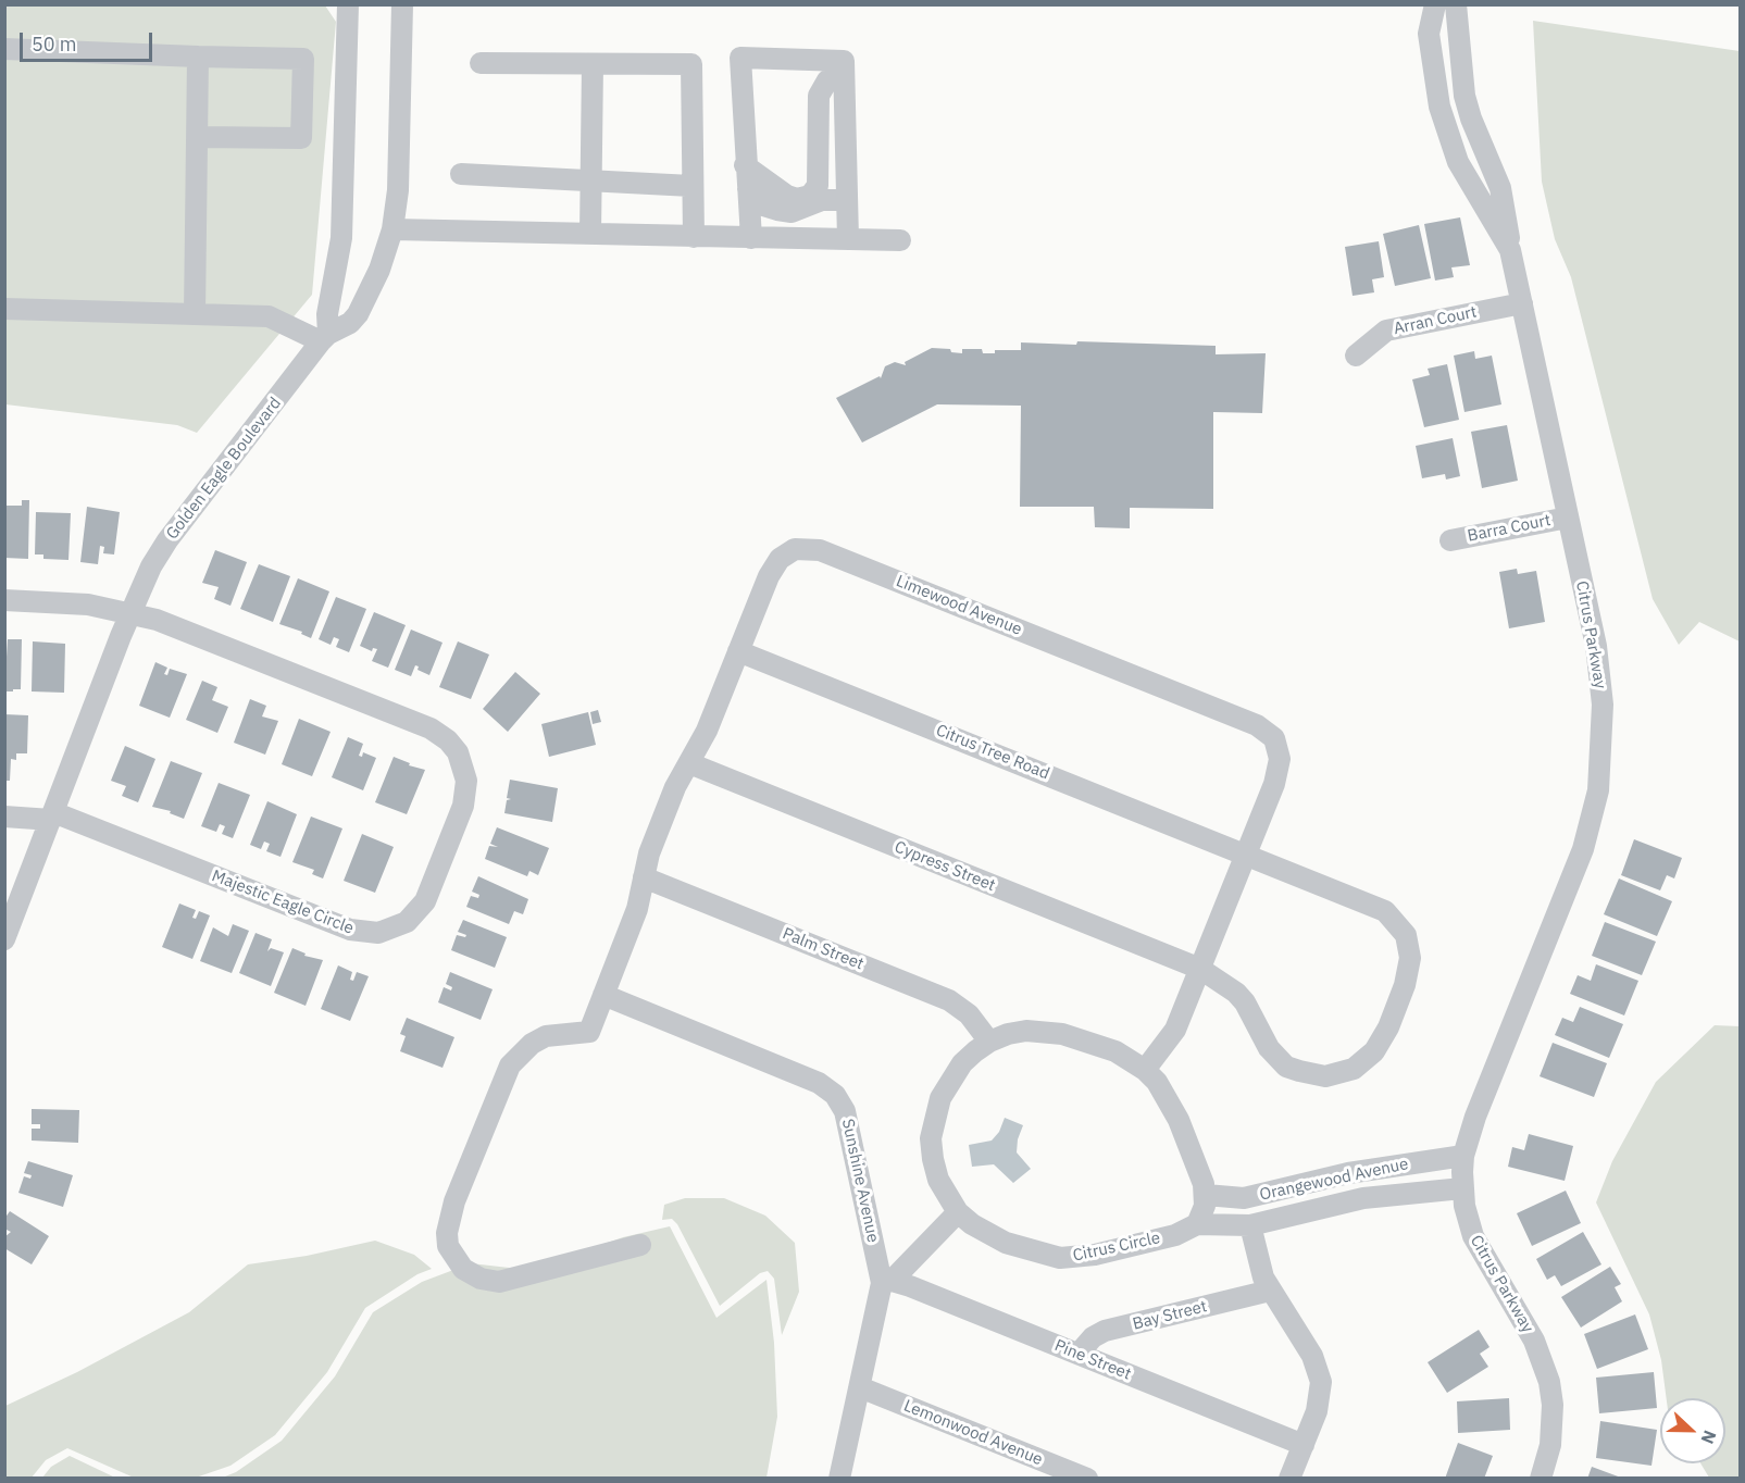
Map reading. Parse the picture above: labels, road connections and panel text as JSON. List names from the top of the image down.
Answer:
{
  "streets": {
    "street": [
      "Arran Court",
      "Golden Eagle Boulevard",
      "Barra Court",
      "Limewood Avenue",
      "Citrus Parkway",
      "Citrus Tree Road",
      "Cypress Street",
      "Majestic Eagle Circle",
      "Palm Street",
      "Orangewood Avenue",
      "Sunshine Avenue",
      "Citrus Circle",
      "Bay Street",
      "Pine Street",
      "Lemonwood Avenue"
    ]
  },
  "crossings": [
    ["Arran Court", "Citrus Parkway"],
    ["Golden Eagle Boulevard", "Majestic Eagle Circle"],
    ["Barra Court", "Citrus Parkway"],
    ["Limewood Avenue", "Citrus Tree Road"],
    ["Limewood Avenue", "Cypress Street"],
    ["Limewood Avenue", "Palm Street"],
    ["Limewood Avenue", "Sunshine Avenue"],
    ["Limewood Avenue", "Citrus Circle"],
    ["Citrus Parkway", "Orangewood Avenue"],
    ["Citrus Tree Road", "Cypress Street"],
    ["Palm Street", "Citrus Circle"],
    ["Orangewood Avenue", "Citrus Circle"],
    ["Sunshine Avenue", "Pine Street"],
    ["Sunshine Avenue", "Lemonwood Avenue"],
    ["Bay Street", "Pine Street"]
  ],
  "scale_bar": "50 m",
  "north": "right"
}
